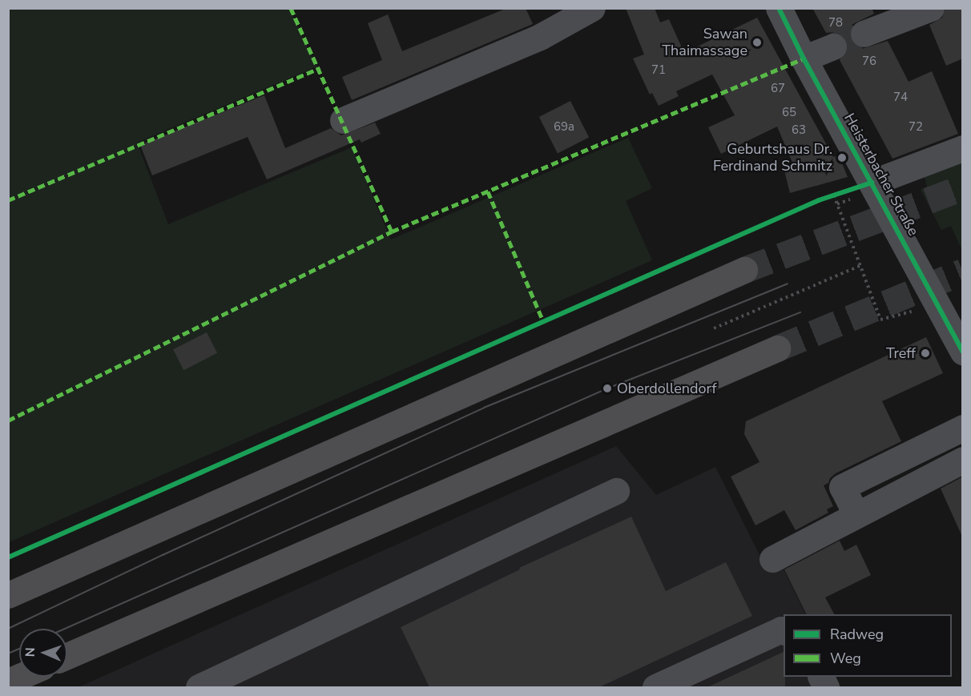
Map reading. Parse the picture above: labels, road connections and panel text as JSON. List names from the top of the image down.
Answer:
{
  "streets": {
    "street": ["Heisterbacher Straße"]
  },
  "places": [
    "Sawan Thaimassage",
    "Geburtshaus Dr. Ferdinand Schmitz",
    "Treff",
    "Oberdollendorf"
  ],
  "house_numbers": [
    "78",
    "76",
    "71",
    "67",
    "74",
    "65",
    "69a",
    "72",
    "63"
  ],
  "legend": ["Radweg", "Weg"],
  "north": "left"
}
